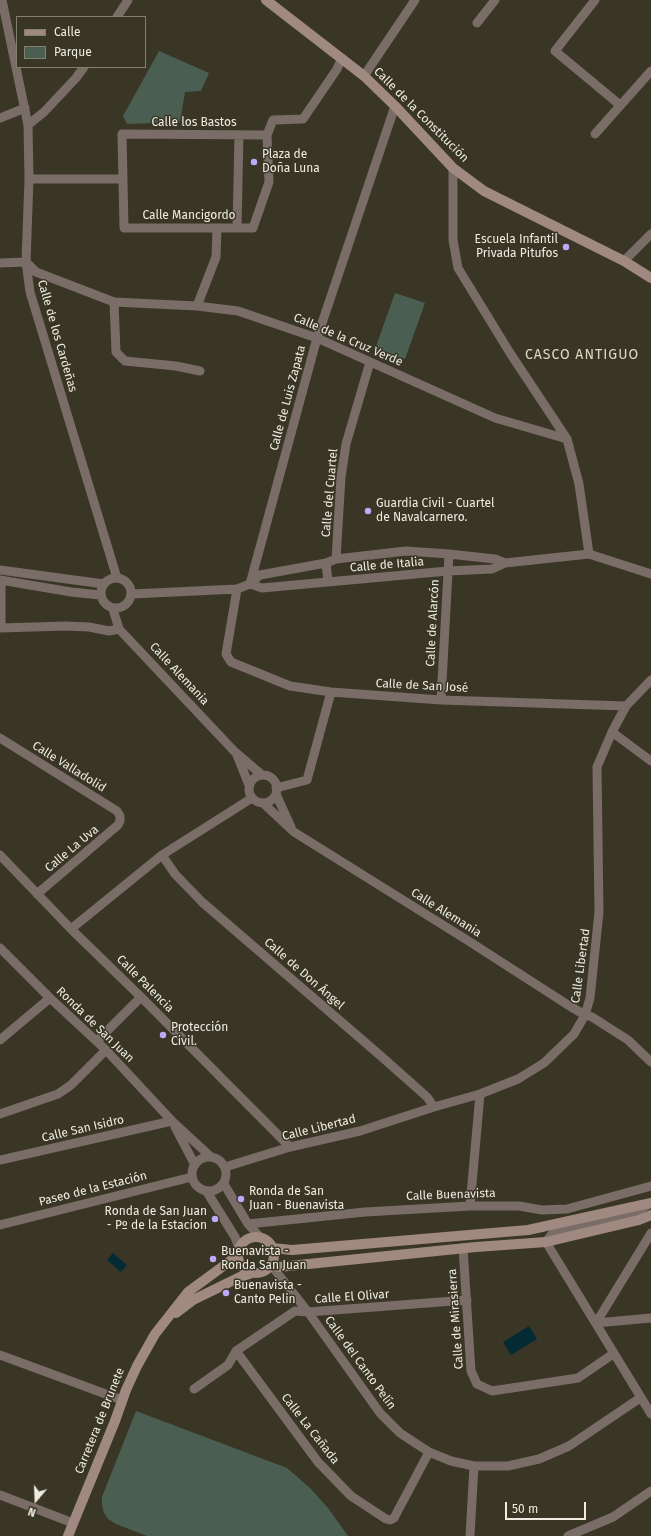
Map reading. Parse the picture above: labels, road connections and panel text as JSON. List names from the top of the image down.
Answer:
{
  "streets": {
    "street": [
      "Calle de la Constitución",
      "Calle los Bastos",
      "Calle Mancigordo",
      "Calle de los Cardeñas",
      "Calle de la Cruz Verde",
      "Calle de Luis Zapata",
      "Calle del Cuartel",
      "Calle de Italia",
      "Calle de Alarcón",
      "Calle Alemania",
      "Calle de San José",
      "Calle Valladolid",
      "Calle La Uva",
      "Calle Libertad",
      "Calle de Don Ángel",
      "Calle Palencia",
      "Ronda de San Juan",
      "Calle San Isidro",
      "Paseo de la Estación",
      "Calle Buenavista",
      "Calle El Olivar",
      "Calle de Mirasierra",
      "Calle del Canto Pelín",
      "Carretera de Brunete",
      "Calle La Cañada"
    ]
  },
  "crossings": [
    ["Calle de la Constitución", "Calle de Luis Zapata"],
    ["Calle los Bastos", "Calle Mancigordo"],
    ["Calle de los Cardeñas", "Calle de la Cruz Verde"],
    ["Calle de los Cardeñas", "Calle Alemania"],
    ["Calle de la Cruz Verde", "Calle de Luis Zapata"],
    ["Calle de la Cruz Verde", "Calle del Cuartel"],
    ["Calle de Luis Zapata", "Calle de Italia"],
    ["Calle del Cuartel", "Calle de Italia"],
    ["Calle de Italia", "Calle de Alarcón"],
    ["Calle de Alarcón", "Calle de San José"],
    ["Calle Alemania", "Calle Libertad"],
    ["Calle de San José", "Calle Libertad"],
    ["Calle Valladolid", "Calle La Uva"],
    ["Calle La Uva", "Calle Palencia"],
    ["Calle Libertad", "Calle de Don Ángel"],
    ["Calle Libertad", "Calle Palencia"],
    ["Calle Libertad", "Ronda de San Juan"],
    ["Calle Libertad", "Paseo de la Estación"],
    ["Ronda de San Juan", "Calle San Isidro"],
    ["Ronda de San Juan", "Paseo de la Estación"],
    ["Calle El Olivar", "Calle de Mirasierra"],
    ["Calle El Olivar", "Calle del Canto Pelín"],
    ["Calle El Olivar", "Calle La Cañada"],
    ["Calle del Canto Pelín", "Carretera de Brunete"],
    ["Calle del Canto Pelín", "Calle La Cañada"]
  ],
  "districts": ["CASCO ANTIGUO"],
  "places": [
    "Plaza de Doña Luna",
    "Escuela Infantil Privada Pitufos",
    "Guardia Civil - Cuartel de Navalcarnero.",
    "Protección Civil.",
    "Ronda de San Juan - Buenavista",
    "Ronda de San Juan - Pº de la Estacion",
    "Buenavista - Ronda San Juan",
    "Buenavista - Canto Pelin"
  ],
  "legend": ["Calle", "Parque"],
  "scale_bar": "50 m",
  "north": "bottom"
}
